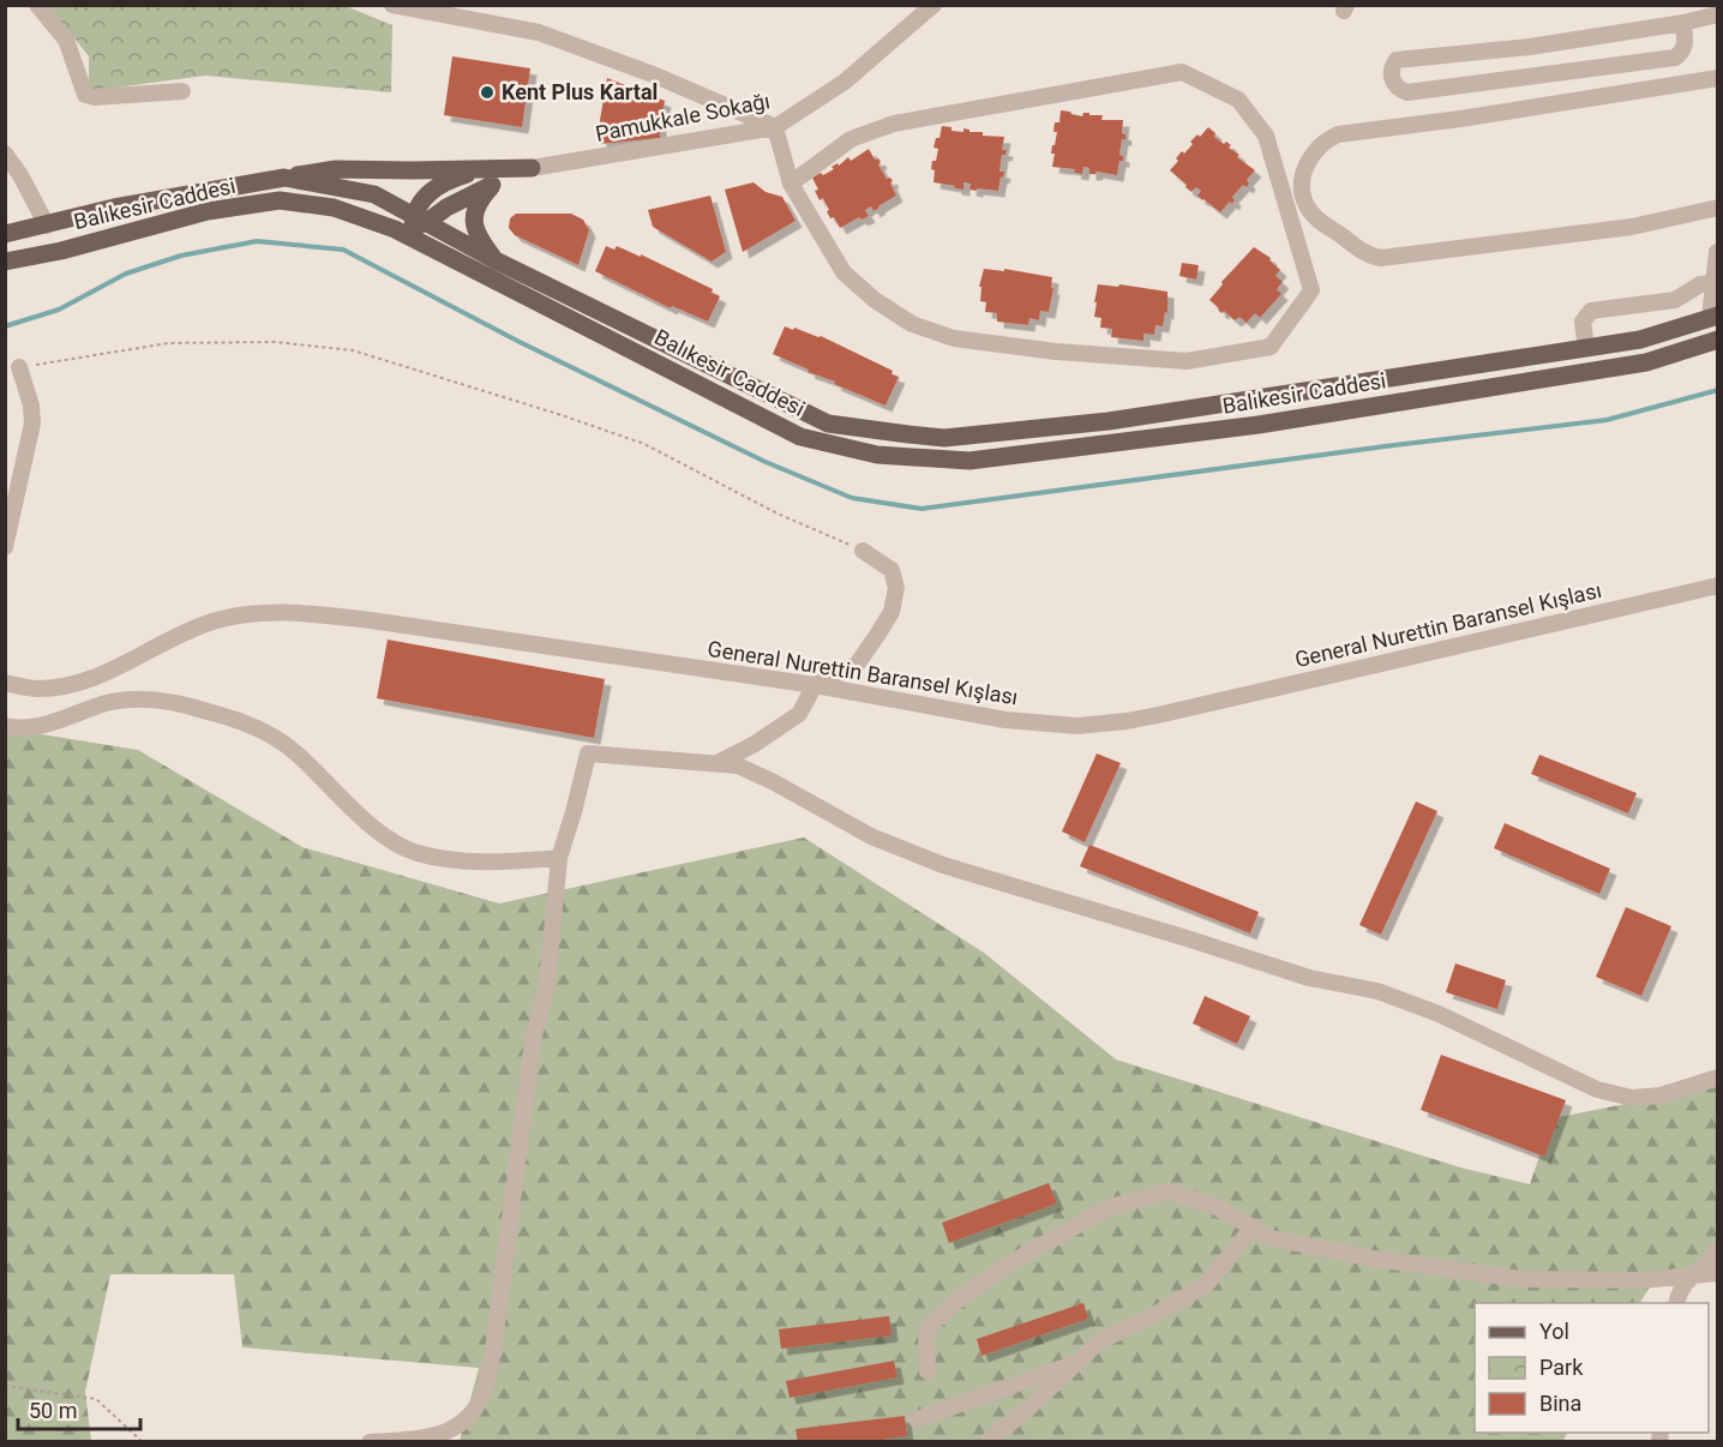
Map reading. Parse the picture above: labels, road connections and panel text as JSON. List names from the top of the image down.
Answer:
{
  "streets": {
    "main road": ["Balıkesir Caddesi"],
    "street": ["Pamukkale Sokağı", "General Nurettin Baransel Kışlası"]
  },
  "places": ["Kent Plus Kartal"],
  "legend": ["Yol", "Park", "Bina"],
  "scale_bar": "50 m"
}
